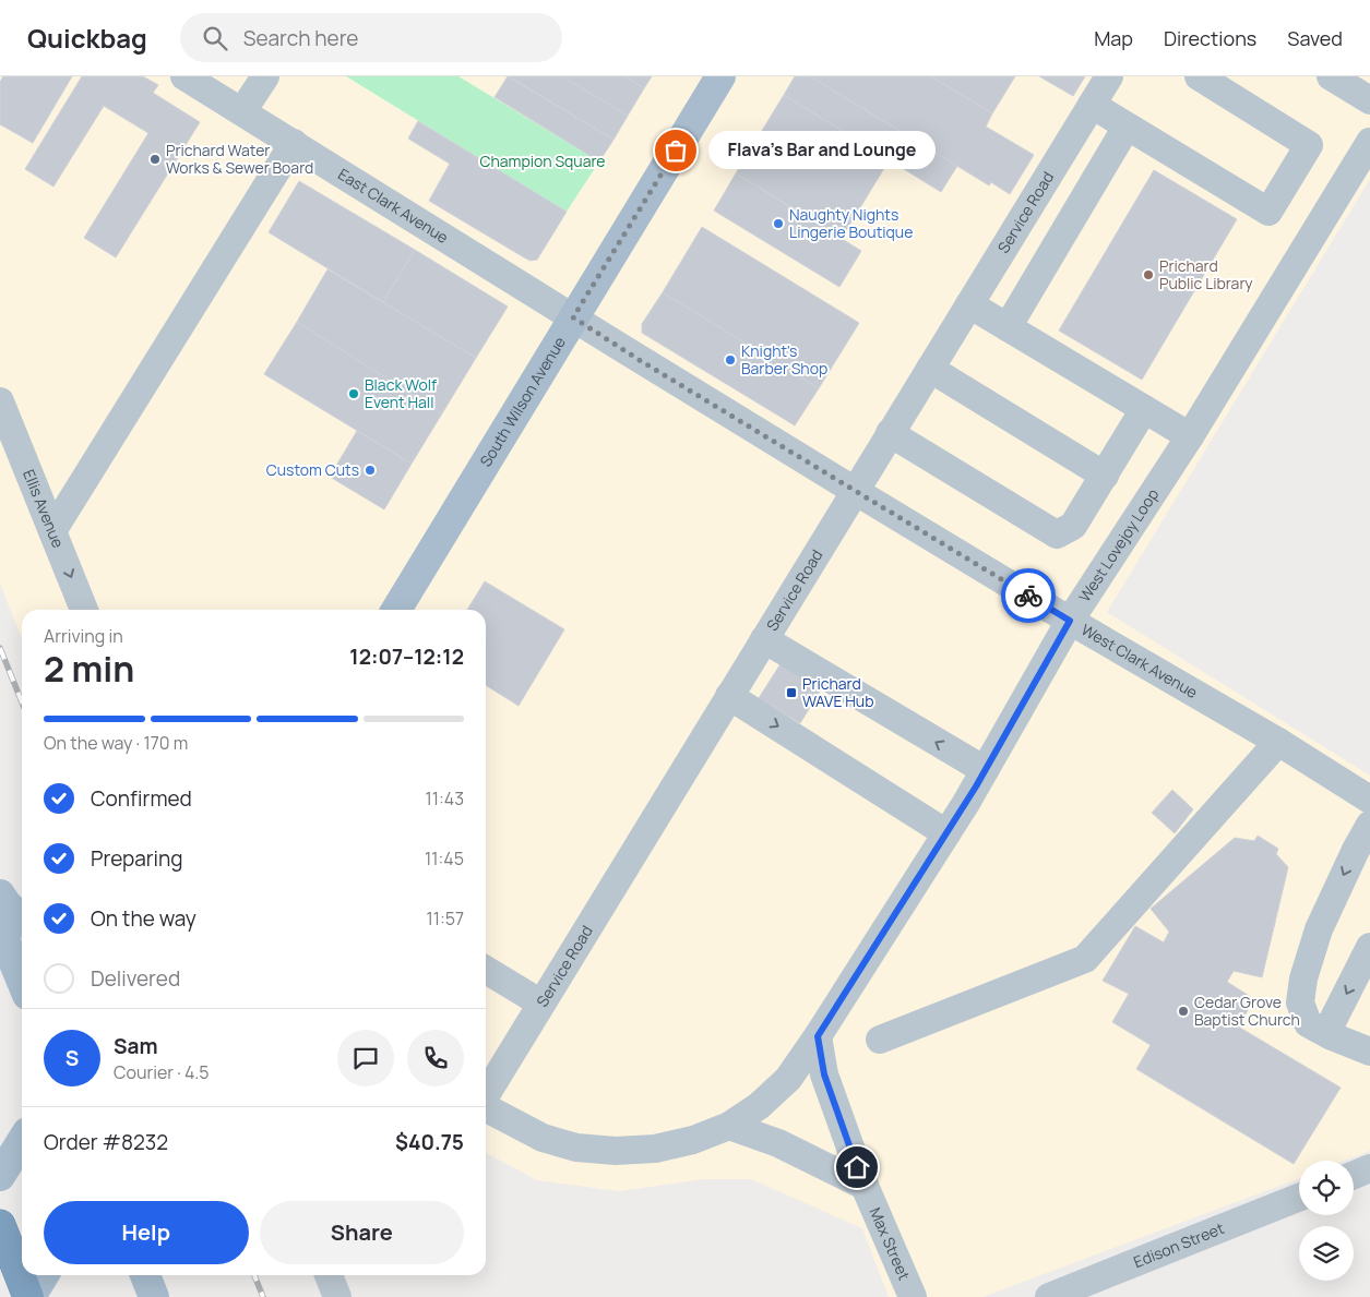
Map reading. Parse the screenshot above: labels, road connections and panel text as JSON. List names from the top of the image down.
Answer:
{
  "streets": {
    "main road": ["South Wilson Avenue"],
    "street": [
      "East Clark Avenue",
      "Service Road",
      "Ellis Avenue",
      "West Lovejoy Loop",
      "West Clark Avenue",
      "Max Street",
      "Edison Street"
    ]
  },
  "crossings": [
    ["East Clark Avenue", "South Wilson Avenue"],
    ["East Clark Avenue", "West Clark Avenue"],
    ["Service Road", "West Clark Avenue"],
    ["South Wilson Avenue", "West Clark Avenue"],
    ["West Lovejoy Loop", "West Clark Avenue"],
    ["West Lovejoy Loop", "Max Street"]
  ],
  "one_way": ["Ellis Avenue"],
  "parks": ["Champion Square"],
  "places": {
    "other": [
      "Flava's Bar and Lounge",
      "Prichard Water Works & Sewer Board",
      "Naughty Nights Lingerie Boutique",
      "Prichard Public Library",
      "Knight's Barber Shop",
      "Black Wolf Event Hall",
      "Custom Cuts",
      "Cedar Grove Baptist Church"
    ],
    "transit": ["Prichard WAVE Hub"]
  },
  "page": {
    "header": "Quickbag",
    "search": "Search here",
    "nav": ["Map", "Directions", "Saved"],
    "bubble": "Flava's Bar and Lounge",
    "heading": ["2 min", "Arriving in", "12:07–12:12"],
    "panel": [
      "Sam",
      "Courier · 4.5",
      "Order #8232",
      "$40.75"
    ],
    "bar": "On the way · 170 m",
    "list": [
      ["Confirmed", "11:43"],
      ["Preparing", "11:45"],
      ["On the way", "11:57"],
      "Delivered"
    ],
    "round": "S",
    "buttons": ["Help", "Share"]
  }
}
